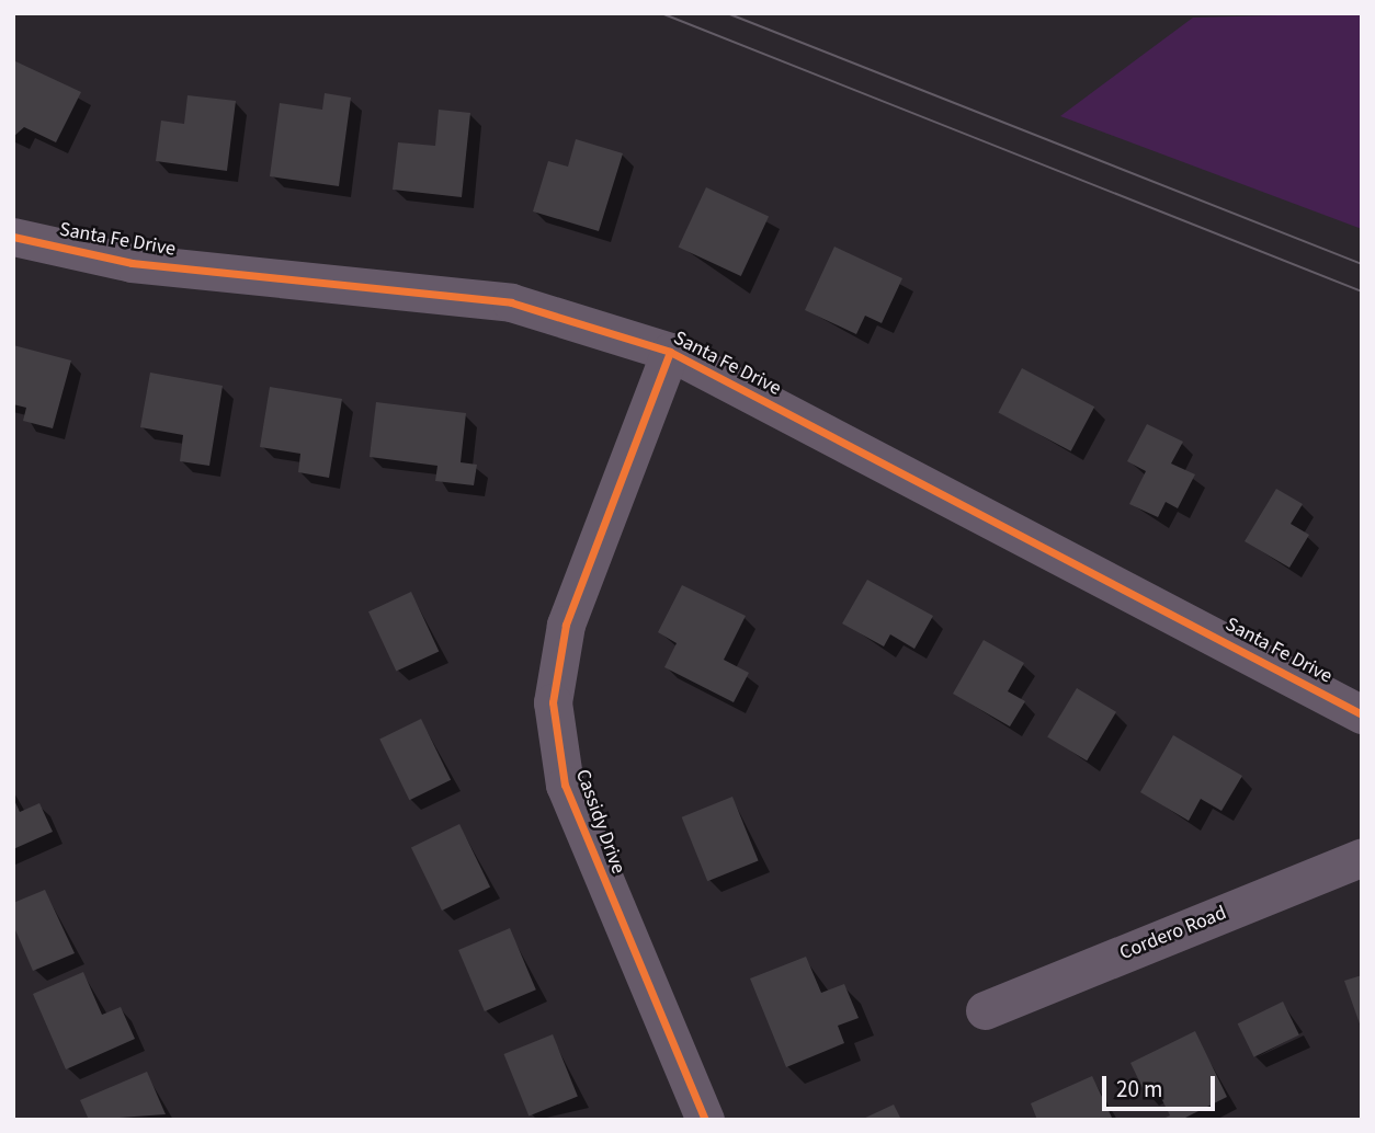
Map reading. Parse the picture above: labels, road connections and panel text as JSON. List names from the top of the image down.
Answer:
{
  "streets": {
    "street": ["Santa Fe Drive", "Cassidy Drive", "Cordero Road"]
  },
  "crossings": [
    ["Santa Fe Drive", "Cassidy Drive"]
  ],
  "scale_bar": "20 m"
}
